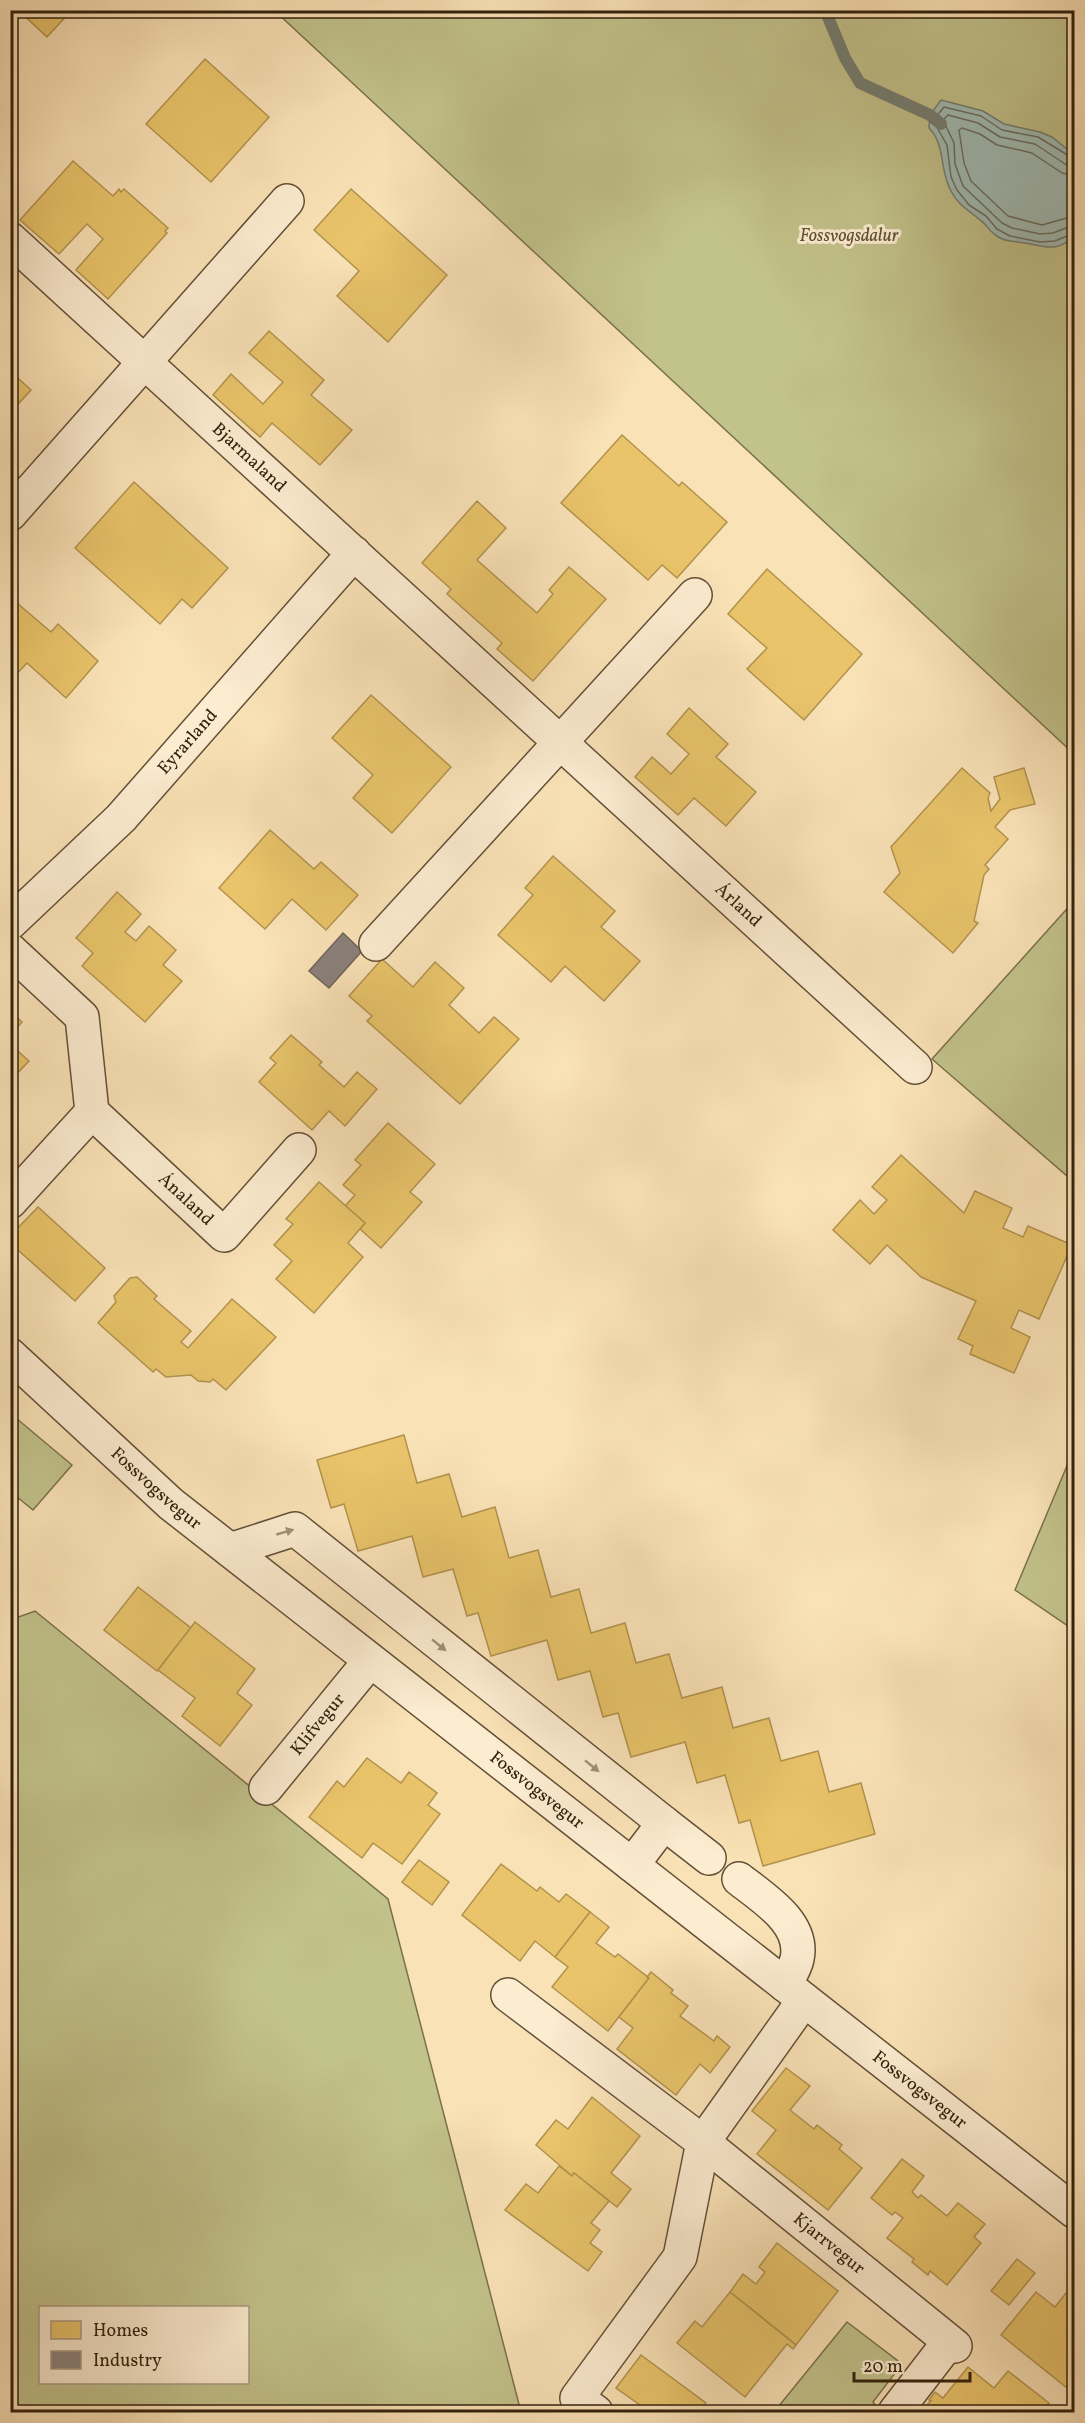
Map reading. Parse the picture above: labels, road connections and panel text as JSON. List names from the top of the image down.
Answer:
{
  "streets": {
    "street": [
      "Bjarmaland",
      "Eyrarland",
      "Árland",
      "Ánaland",
      "Fossvogsvegur",
      "Klifvegur",
      "Kjarrvegur"
    ]
  },
  "crossings": [
    ["Bjarmaland", "Eyrarland"],
    ["Bjarmaland", "Árland"],
    ["Eyrarland", "Árland"],
    ["Fossvogsvegur", "Klifvegur"]
  ],
  "parks": ["Fossvogsdalur"],
  "legend": ["Homes", "Industry"],
  "scale_bar": "20 m"
}
